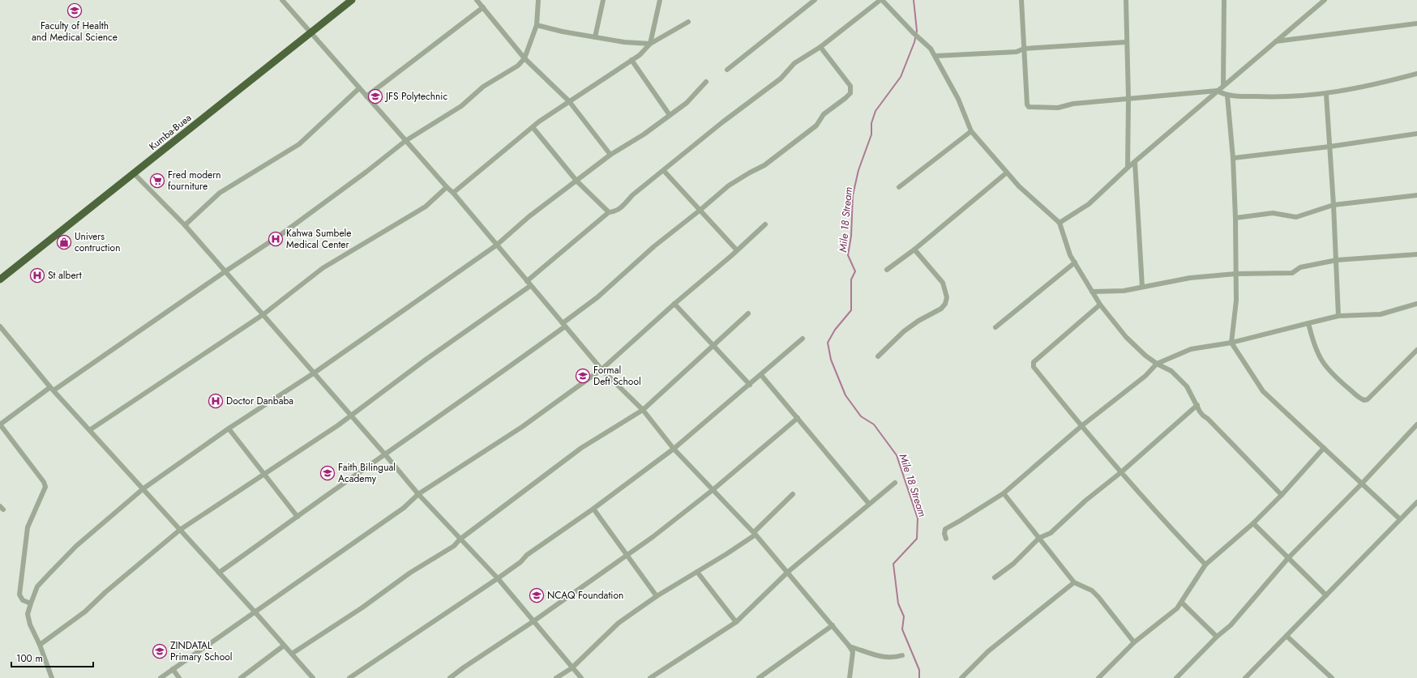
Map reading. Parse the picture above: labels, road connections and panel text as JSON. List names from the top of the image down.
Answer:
{
  "streets": {
    "highway": ["Kumba-Buea"]
  },
  "water": ["Mile 18 Stream"],
  "places": {
    "school or university": [
      "Faculty of Health and Medical Science",
      "JFS Polytechnic",
      "Formal Deft School",
      "Faith Bilingual Academy",
      "NCAQ Foundation",
      "ZINDATAL Primary School"
    ],
    "supermarket": ["Fred modern fourniture"],
    "hospital": ["Kahwa Sumbele Medical Center", "St albert", "Doctor Danbaba"],
    "shop": ["Univers contruction"]
  },
  "scale_bar": "100 m"
}
